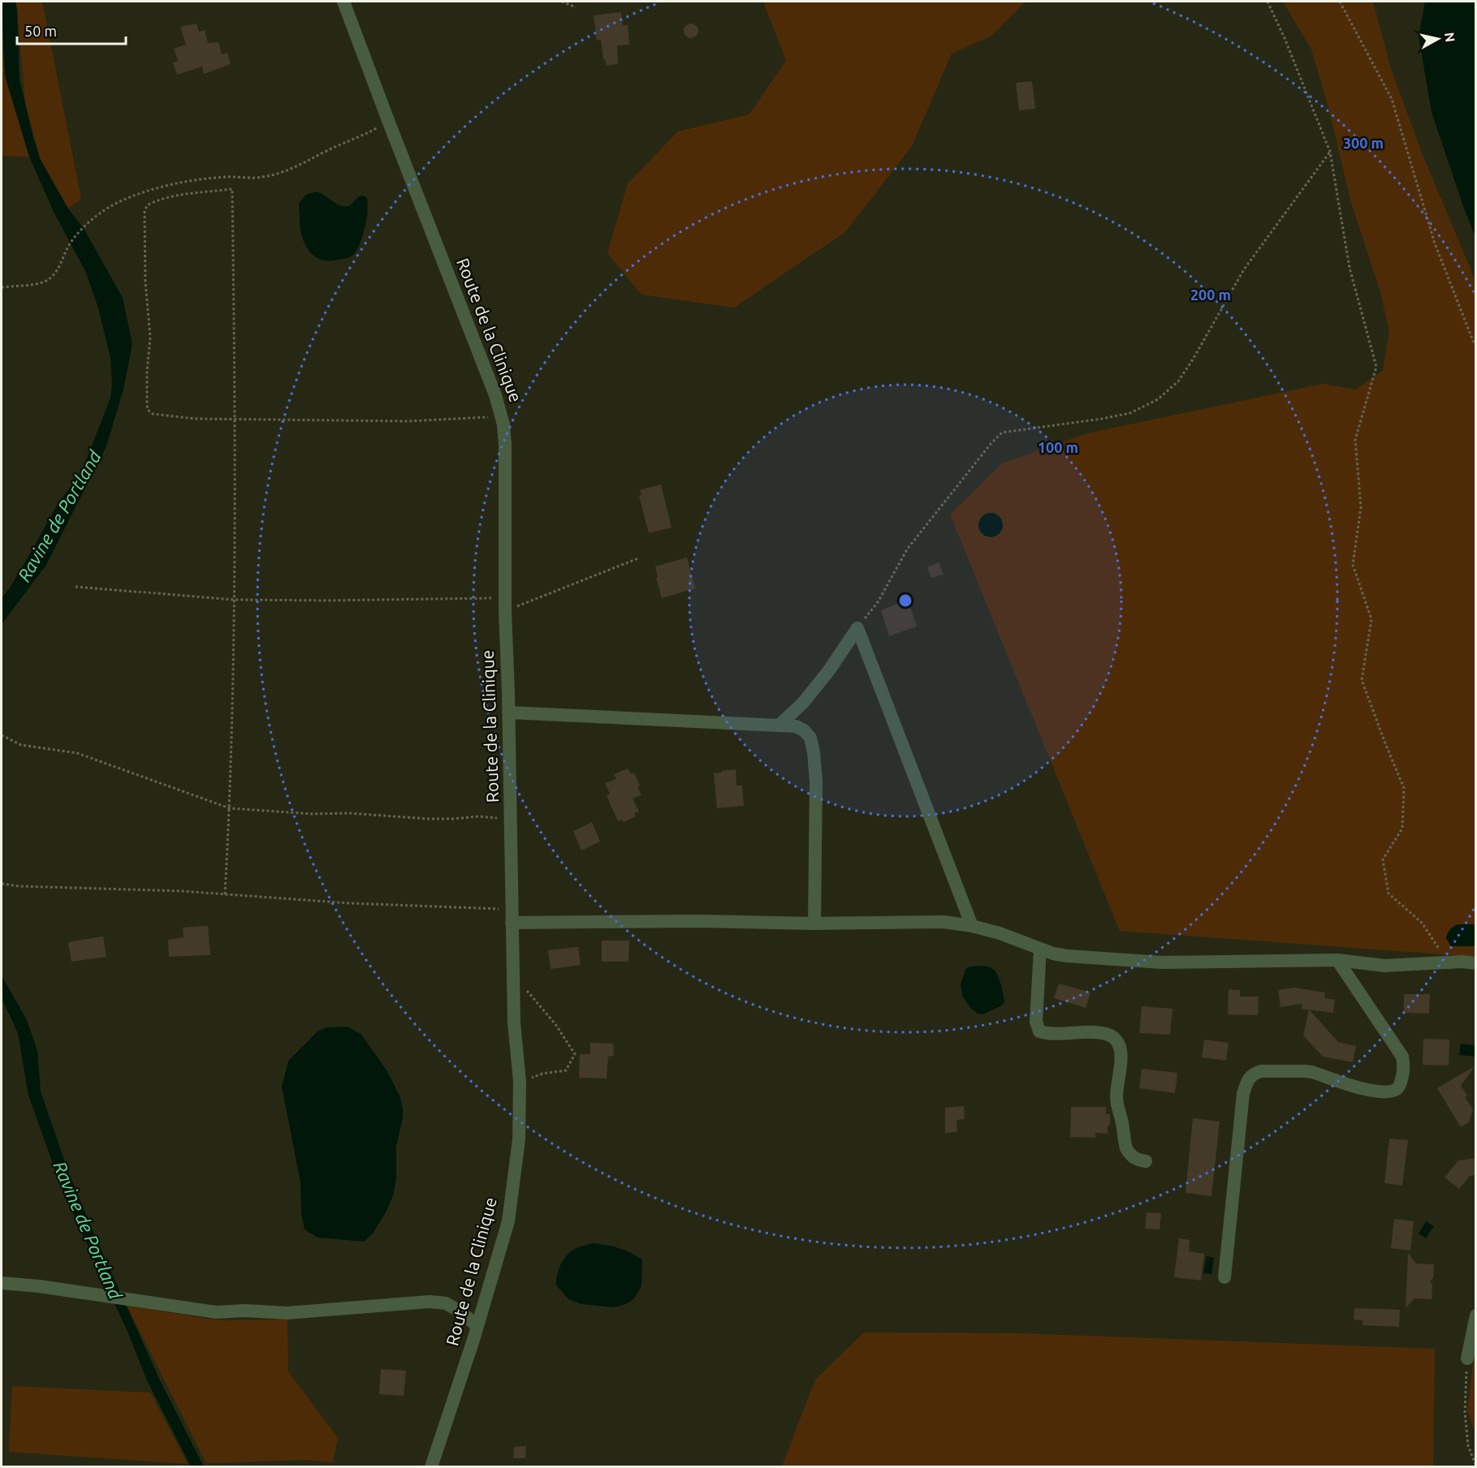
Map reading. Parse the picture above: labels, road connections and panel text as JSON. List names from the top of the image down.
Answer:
{
  "streets": {
    "street": ["Route de la Clinique"]
  },
  "water": ["Ravine de Portland"],
  "scale_bar": "50 m",
  "north": "right",
  "rings": ["300 m", "200 m", "100 m"]
}
